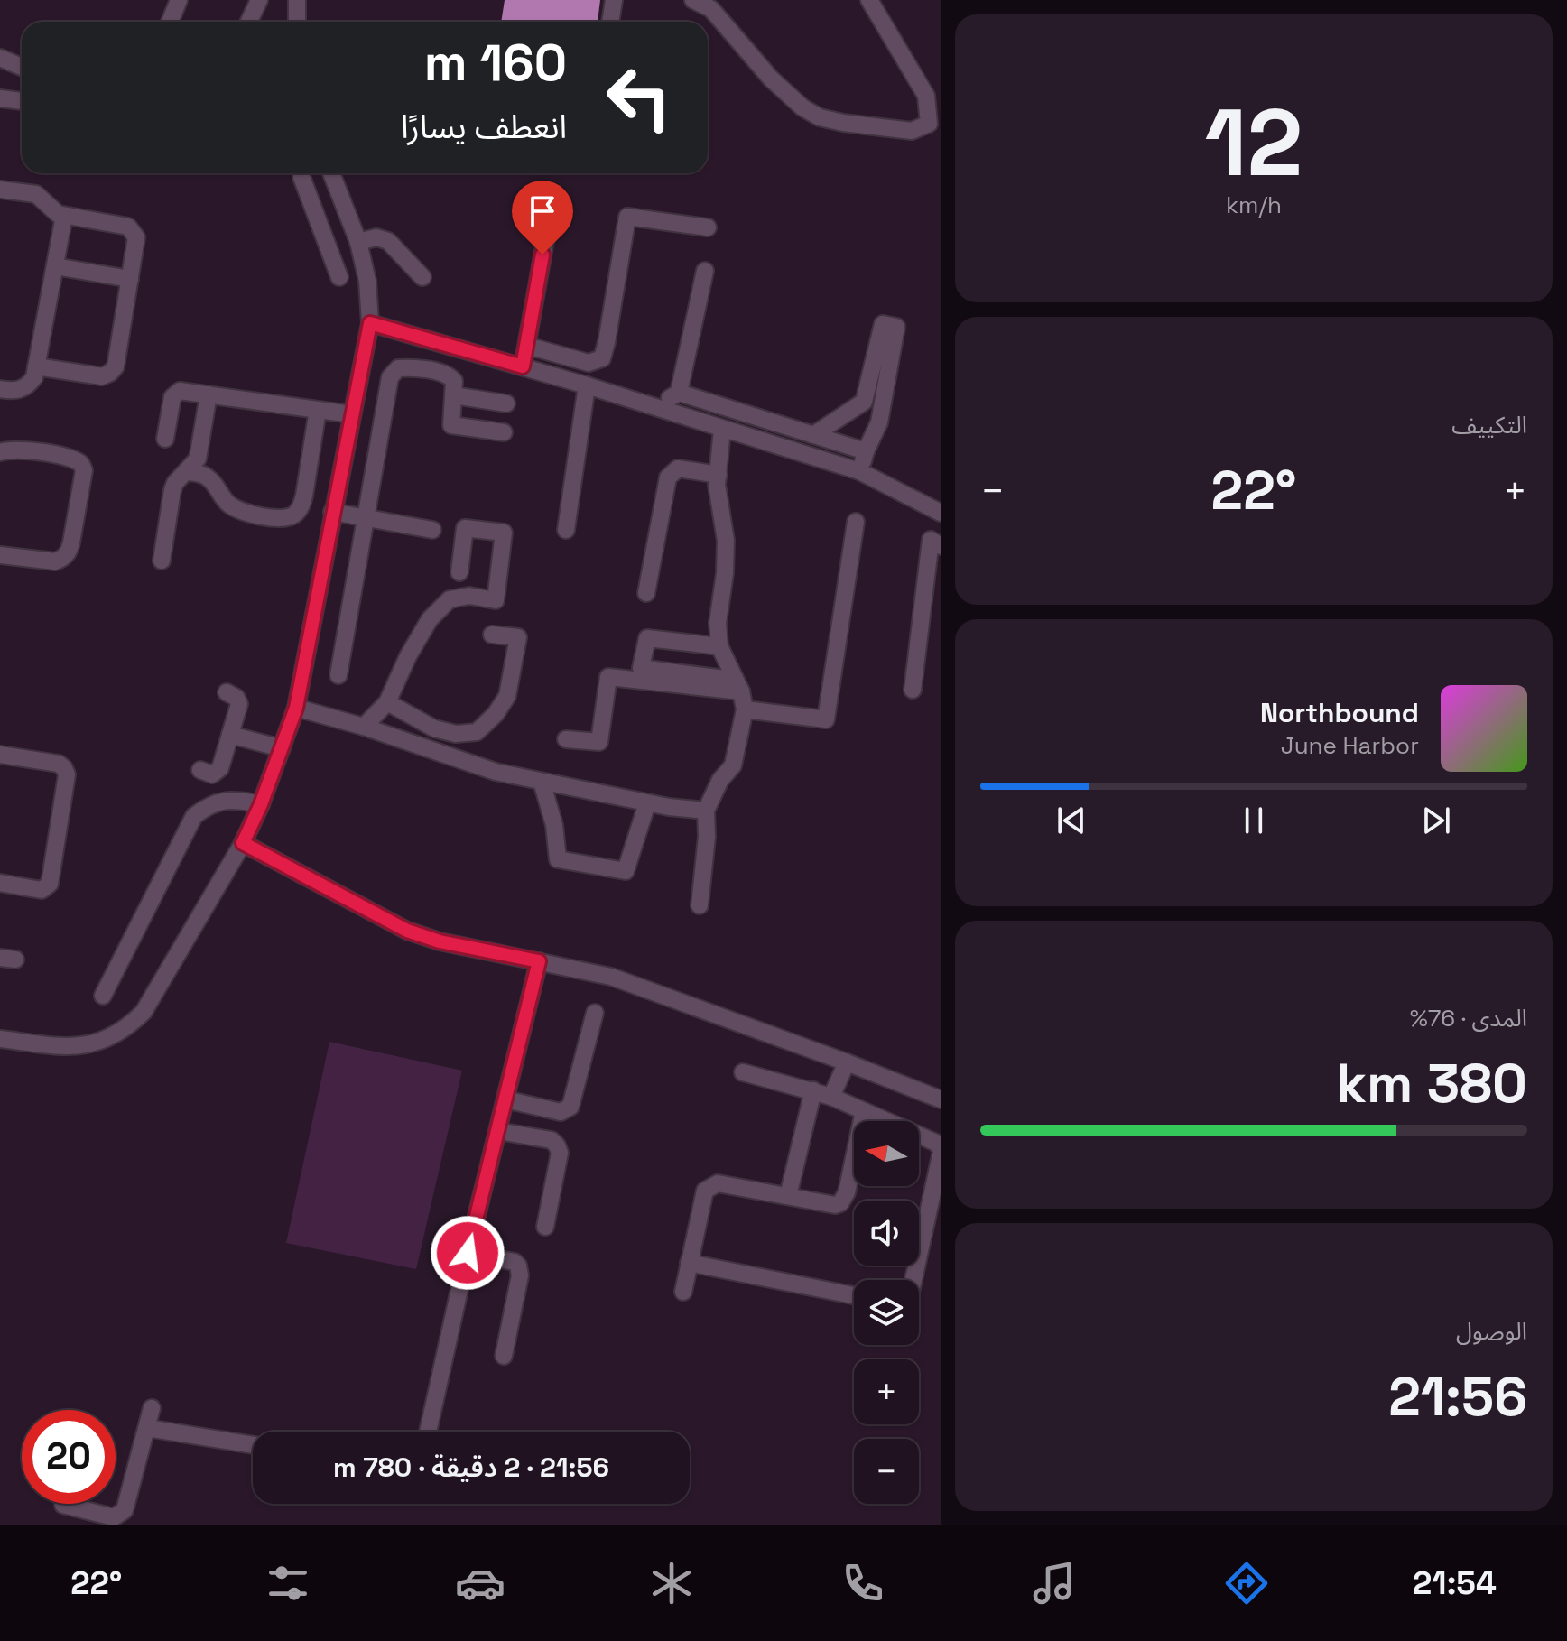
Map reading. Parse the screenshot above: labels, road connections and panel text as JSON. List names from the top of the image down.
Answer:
{
  "north": "left",
  "page": {
    "tile": [
      ["12", "km/h"],
      "التكييف",
      ["المدى · 76%", "380 km"],
      ["الوصول", "21:56"]
    ],
    "turn": ["160 m", "انعطف يسارًا"],
    "heat": ["−", "22°", "+"],
    "song": ["Northbound", "June Harbor"],
    "map_buttons": ["+", "−"],
    "limit": "20",
    "trip": "21:56 · 2 دقيقة · 780 m",
    "tabs": ["21:54", "22°"]
  }
}
